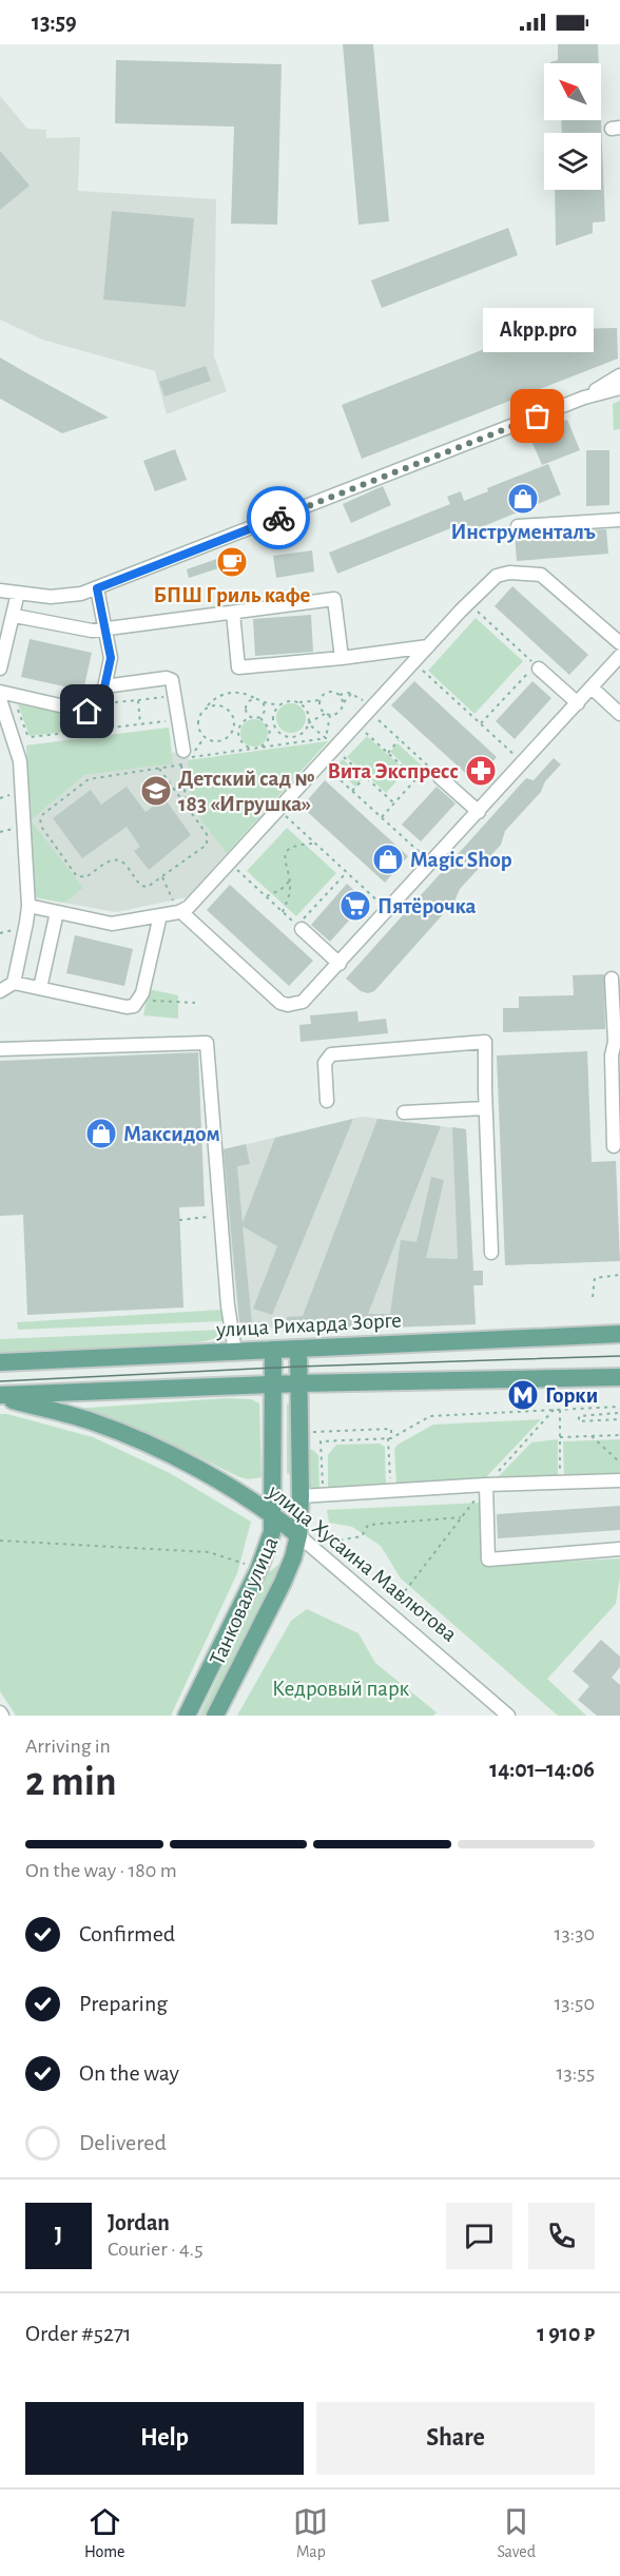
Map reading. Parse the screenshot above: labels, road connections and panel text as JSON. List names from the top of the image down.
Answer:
{
  "streets": {
    "main road": ["улица Рихарда Зорге", "улица Хусаина Мавлютова", "Танковая улица"]
  },
  "crossings": [
    ["улица Рихарда Зорге", "Танковая улица"],
    ["улица Хусаина Мавлютова", "Танковая улица"]
  ],
  "parks": ["Кедровый парк"],
  "places": {
    "other": ["Akpp.pro"],
    "shop": ["Инструменталъ", "Magic Shop", "Максидом"],
    "cafe": ["БПШ Гриль кафе"],
    "pharmacy": ["Вита Экспресс"],
    "school or university": ["Детский сад № 183 «Игрушка»"],
    "supermarket": ["Пятёрочка"],
    "metro station": ["Горки"]
  },
  "north": "top left",
  "page": {
    "status": "13:59",
    "bubble": "Akpp.pro",
    "heading": ["2 min", "Arriving in", "14:01–14:06"],
    "panel": [
      "Jordan",
      "Courier · 4.5",
      "Order #5271",
      "1 910 ₽"
    ],
    "bar": "On the way · 180 m",
    "list": [
      ["Confirmed", "13:30"],
      ["Preparing", "13:50"],
      ["On the way", "13:55"],
      "Delivered"
    ],
    "round": "J",
    "buttons": ["Help", "Share"],
    "tabs": ["Home", "Map", "Saved"]
  }
}
